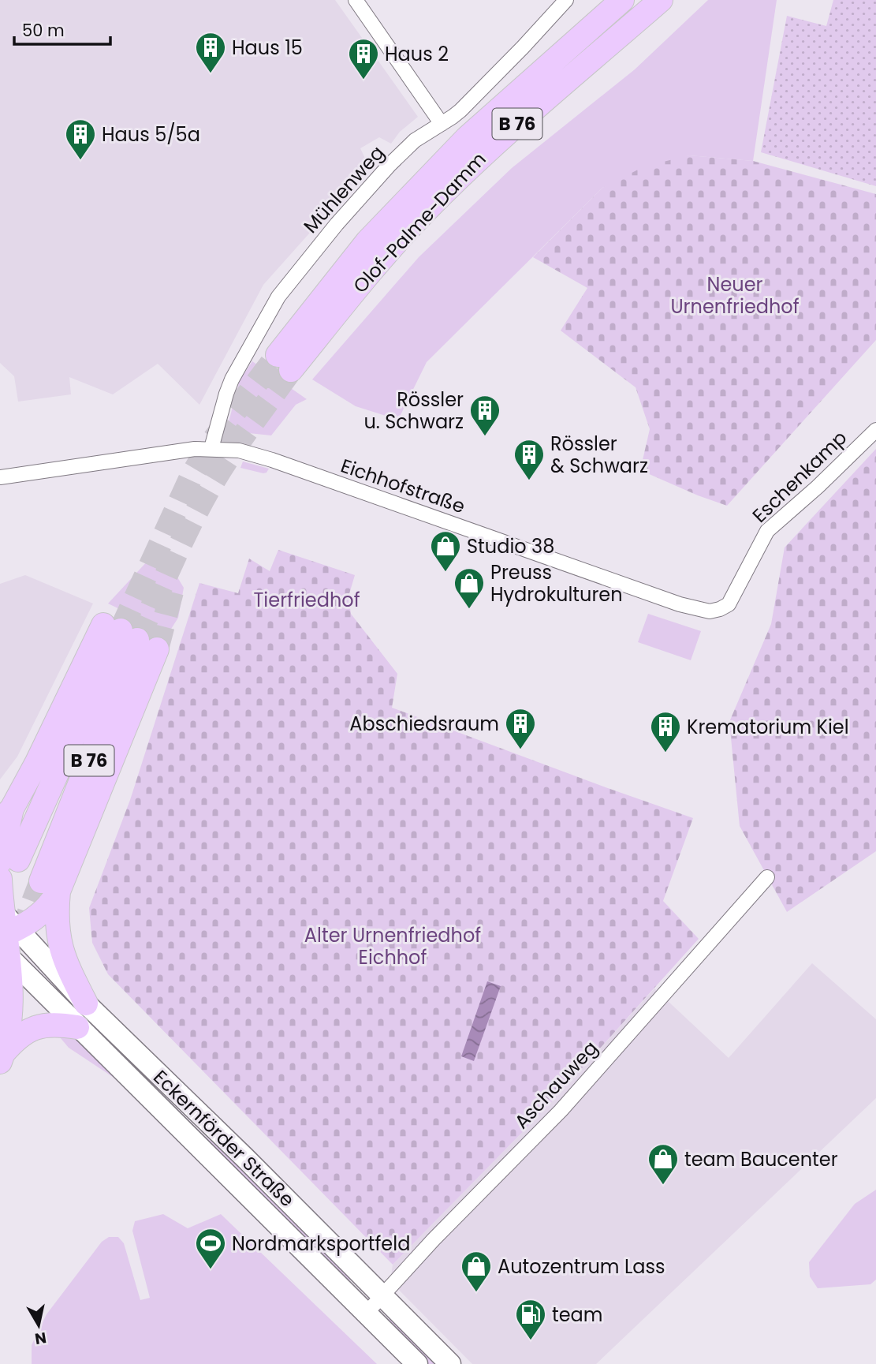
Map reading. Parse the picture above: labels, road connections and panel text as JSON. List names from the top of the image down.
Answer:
{
  "streets": {
    "highway": ["B 76", "Olof-Palme-Damm"],
    "main road": ["Eckernförder Straße"],
    "street": [
      "Mühlenweg",
      "Eschenkamp",
      "Eichhofstraße",
      "Aschauweg"
    ]
  },
  "crossings": [
    ["Mühlenweg", "Eichhofstraße"],
    ["Eschenkamp", "Eichhofstraße"],
    ["Aschauweg", "Eckernförder Straße"]
  ],
  "parks": ["Neuer Urnenfriedhof", "Tierfriedhof", "Alter Urnenfriedhof Eichhof"],
  "places": {
    "building": [
      "Haus 15",
      "Haus 2",
      "Haus 5/5a",
      "Rössler u. Schwarz",
      "Rössler & Schwarz",
      "Abschiedsraum",
      "Krematorium Kiel"
    ],
    "shop": [
      "Studio 38",
      "Preuss Hydrokulturen",
      "team Baucenter",
      "Autozentrum Lass"
    ],
    "sports": ["Nordmarksportfeld"],
    "fuel station": ["team"]
  },
  "scale_bar": "50 m",
  "north": "bottom"
}
